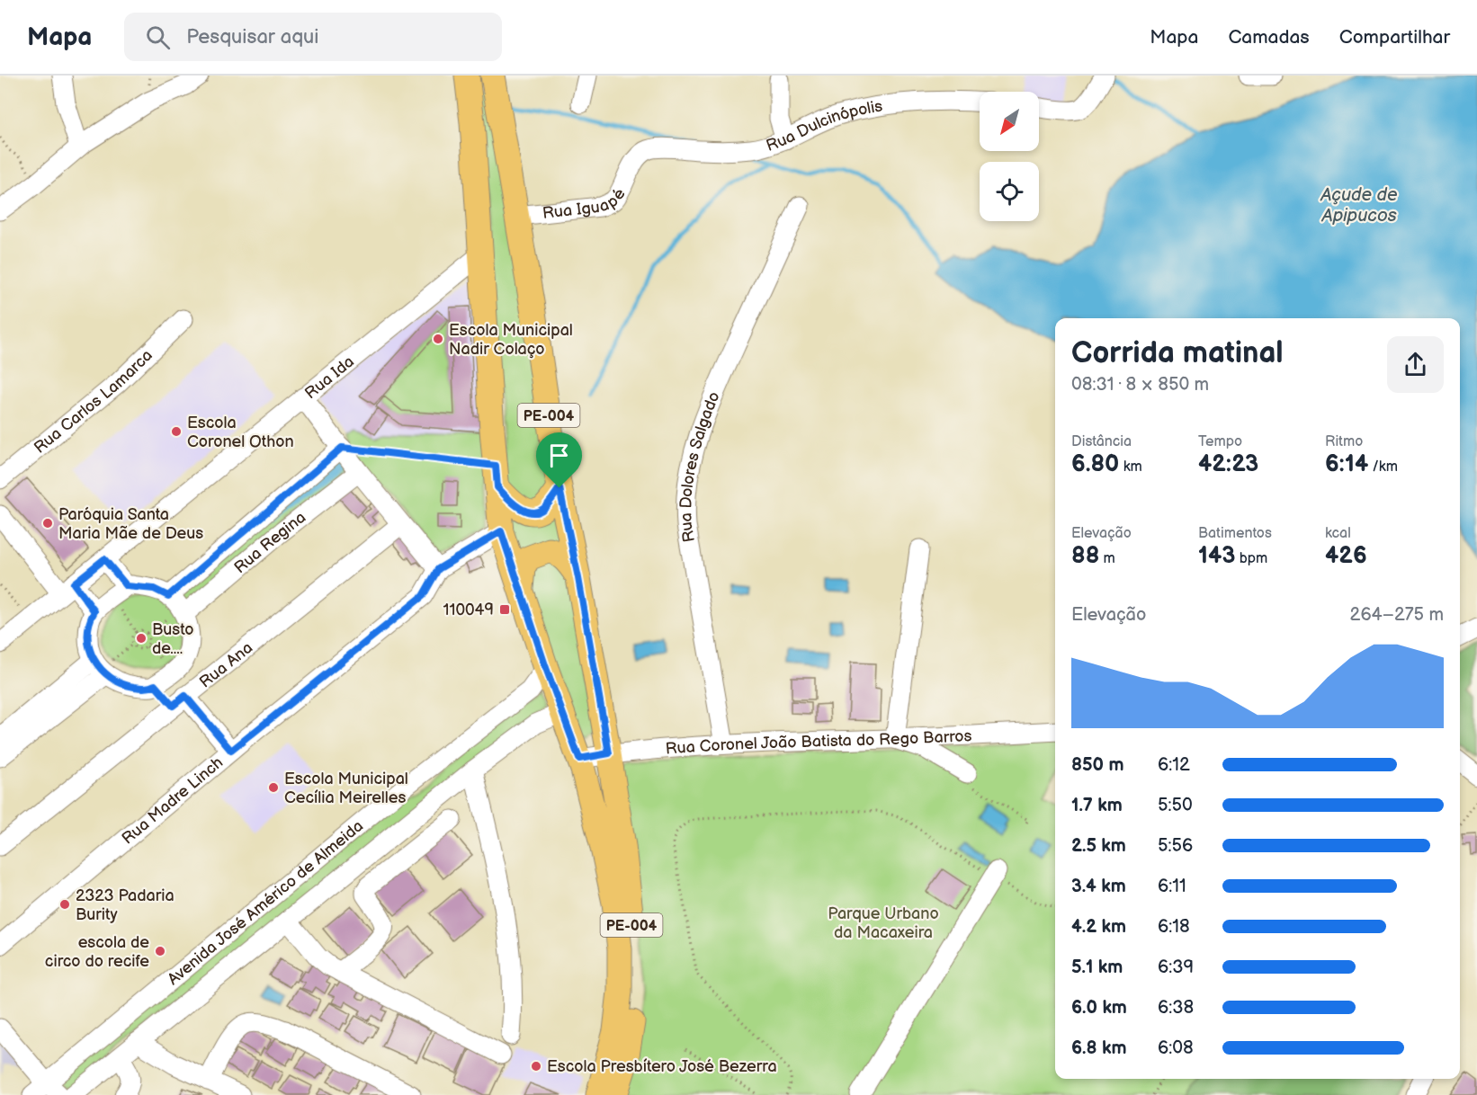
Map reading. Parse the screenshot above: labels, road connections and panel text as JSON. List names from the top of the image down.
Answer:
{
  "streets": {
    "main road": ["PE-004"],
    "street": [
      "Rua Dulcinópolis",
      "Rua Iguapé",
      "Rua Ida",
      "Rua Carlos Lamarca",
      "Rua Dolores Salgado",
      "Rua Regina",
      "Rua Ana",
      "Rua Coronel João Batista do Rego Barros",
      "Rua Madre Linch",
      "Avenida José Américo de Almeida"
    ]
  },
  "crossings": [
    ["Rua Dulcinópolis", "Rua Iguapé"],
    ["Rua Iguapé", "PE-004"],
    ["Rua Ida", "PE-004"],
    ["PE-004", "Rua Coronel João Batista do Rego Barros"],
    ["PE-004", "Avenida José Américo de Almeida"],
    ["Rua Dolores Salgado", "Rua Coronel João Batista do Rego Barros"]
  ],
  "water": ["Açude de Apipucos"],
  "parks": ["Parque Urbano da Macaxeira"],
  "places": {
    "other": [
      "Escola Municipal Nadir Colaço",
      "Escola Coronel Othon",
      "Paróquia Santa Maria Mãe de Deus",
      "Busto de....",
      "Escola Municipal Cecília Meirelles",
      "2323 Padaria Burity",
      "escola de circo do recife",
      "Escola Presbítero José Bezerra"
    ],
    "transit": ["110049"]
  },
  "north": "bottom left",
  "page": {
    "header": "Mapa",
    "search": "Pesquisar aqui",
    "nav": ["Mapa", "Camadas", "Compartilhar"],
    "heading": ["Corrida matinal", "08:31 · 8 × 850 m"],
    "stats": [
      ["Distância", "6.80 km"],
      ["Tempo", "42:23"],
      ["Ritmo", "6:14 /km"],
      ["Elevação", "88 m"],
      ["Batimentos", "143 bpm"],
      ["kcal", "426"]
    ],
    "chart": ["Elevação", "264–275 m"],
    "list": [
      {
        "name": "850 m",
        "note": "6:12"
      },
      {
        "name": "1.7 km",
        "note": "5:50"
      },
      {
        "name": "2.5 km",
        "note": "5:56"
      },
      {
        "name": "3.4 km",
        "note": "6:11"
      },
      {
        "name": "4.2 km",
        "note": "6:18"
      },
      {
        "name": "5.1 km",
        "note": "6:39"
      },
      {
        "name": "6.0 km",
        "note": "6:38"
      },
      {
        "name": "6.8 km",
        "note": "6:08"
      }
    ]
  }
}
